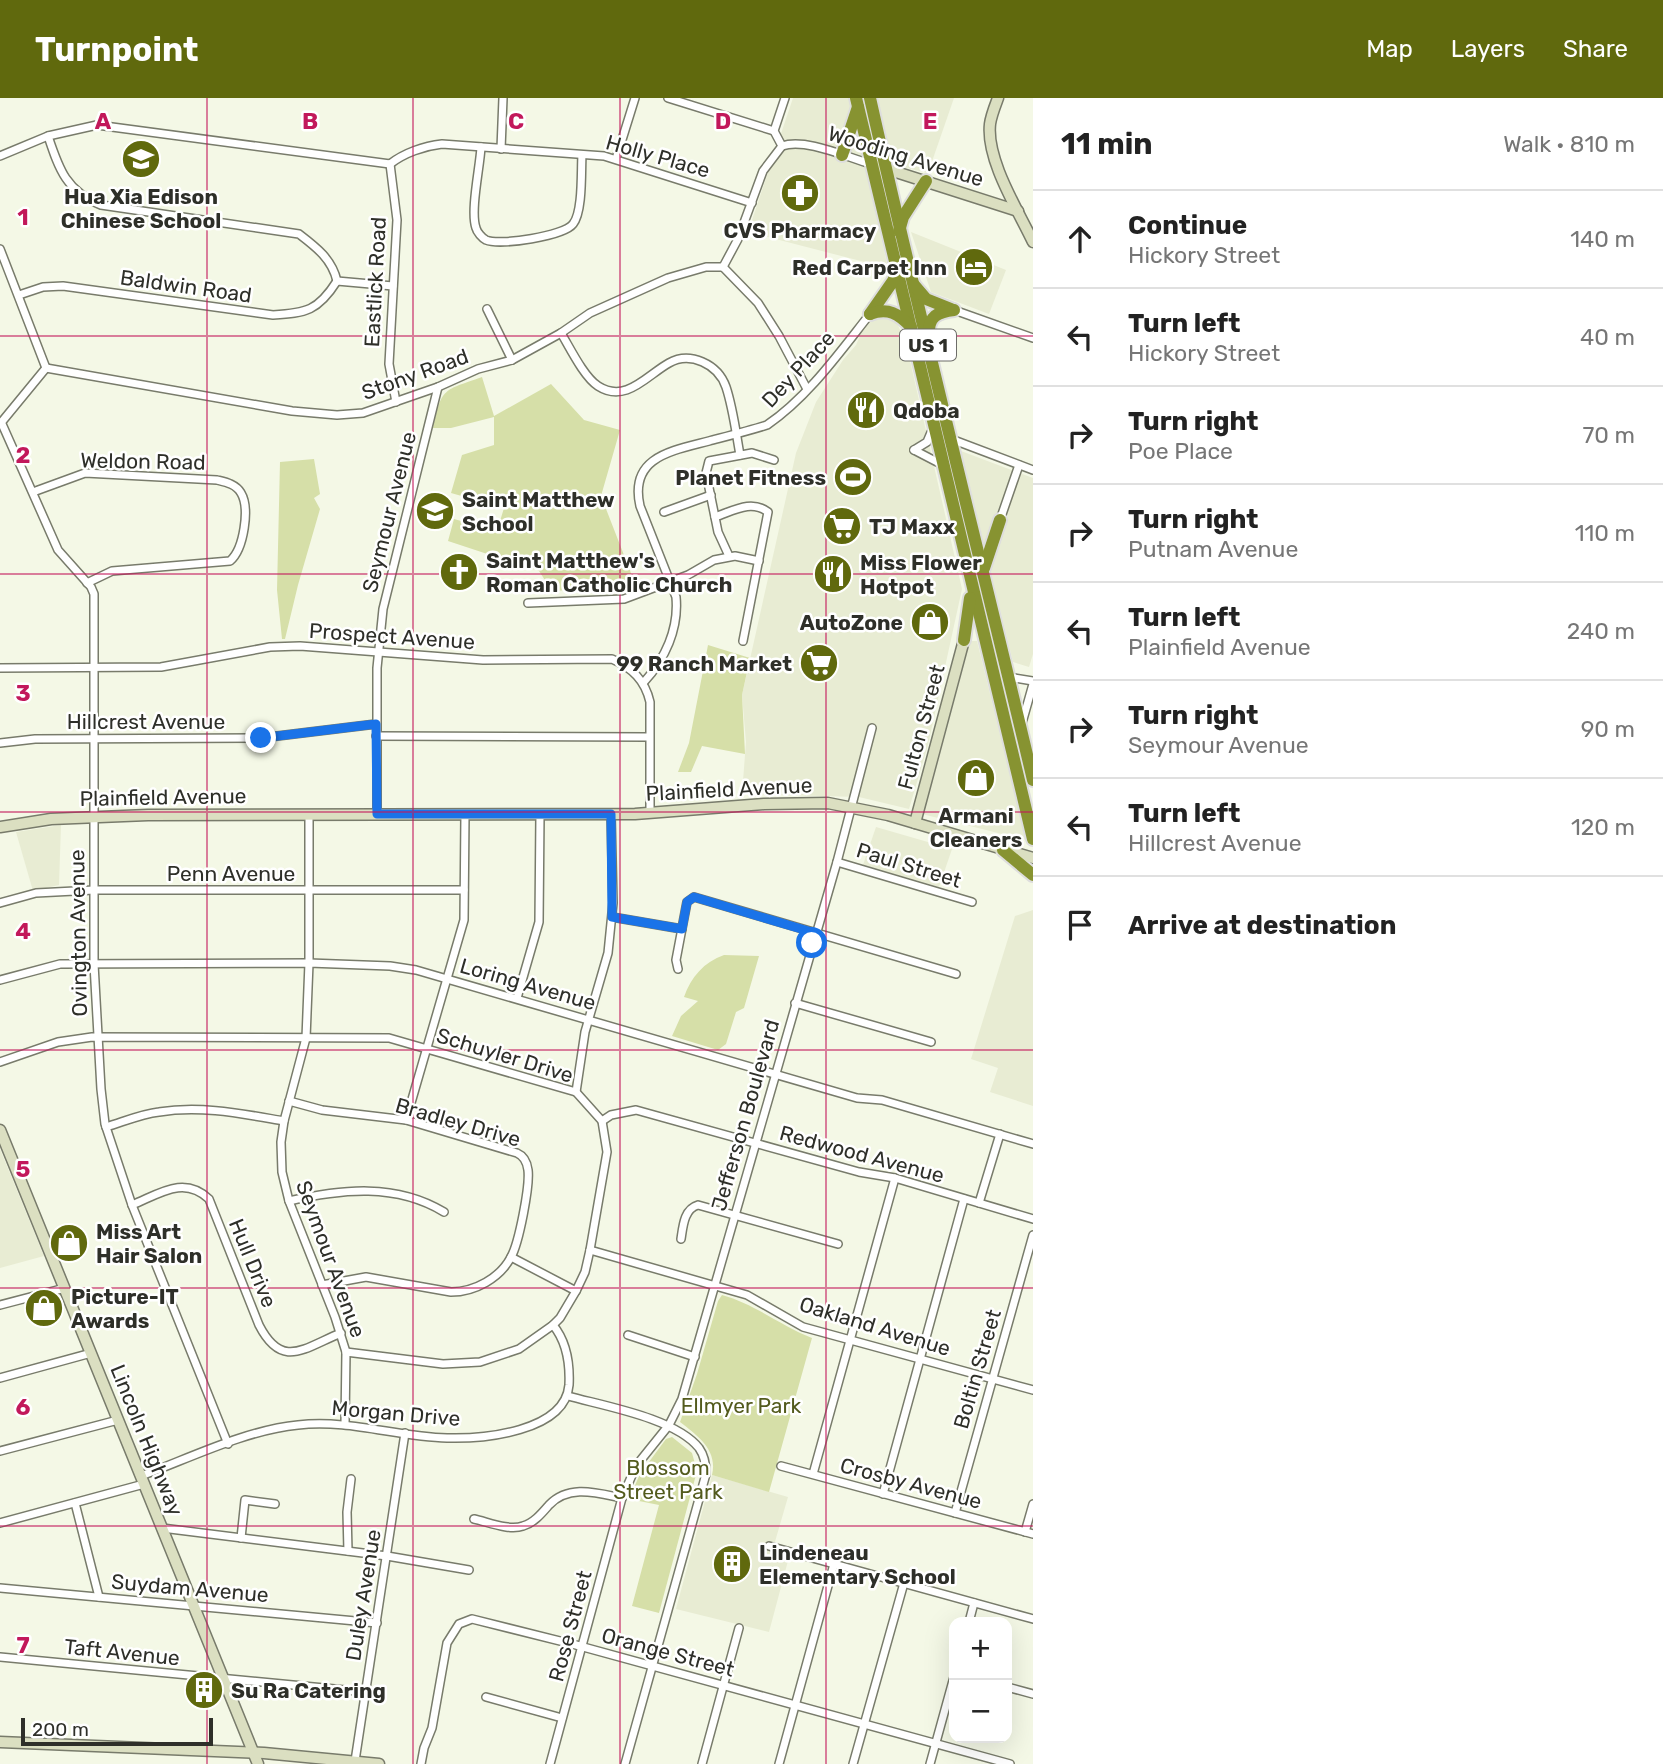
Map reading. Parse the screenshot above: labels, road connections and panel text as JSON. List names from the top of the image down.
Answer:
{
  "streets": {
    "highway": ["US 1"],
    "street": [
      "Holly Place",
      "Wooding Avenue",
      "Eastlick Road",
      "Baldwin Road",
      "Dey Place",
      "Stony Road",
      "Weldon Road",
      "Seymour Avenue",
      "Prospect Avenue",
      "Hillcrest Avenue",
      "Fulton Street",
      "Plainfield Avenue",
      "Paul Street",
      "Penn Avenue",
      "Ovington Avenue",
      "Loring Avenue",
      "Schuyler Drive",
      "Jefferson Boulevard",
      "Bradley Drive",
      "Redwood Avenue",
      "Hull Drive",
      "Oakland Avenue",
      "Boltin Street",
      "Morgan Drive",
      "Lincoln Highway",
      "Crosby Avenue",
      "Suydam Avenue",
      "Duley Avenue",
      "Rose Street",
      "Taft Avenue",
      "Orange Street"
    ]
  },
  "crossings": [
    ["Holly Place", "Eastlick Road"],
    ["Wooding Avenue", "US 1"],
    ["Eastlick Road", "Stony Road"],
    ["Dey Place", "Prospect Avenue"],
    ["Stony Road", "Seymour Avenue"],
    ["Weldon Road", "Ovington Avenue"],
    ["Seymour Avenue", "Prospect Avenue"],
    ["Seymour Avenue", "Hillcrest Avenue"],
    ["Seymour Avenue", "Plainfield Avenue"],
    ["Seymour Avenue", "Penn Avenue"],
    ["Seymour Avenue", "Loring Avenue"],
    ["Seymour Avenue", "Schuyler Drive"],
    ["Seymour Avenue", "Bradley Drive"],
    ["Seymour Avenue", "Hull Drive"],
    ["Seymour Avenue", "Morgan Drive"],
    ["Prospect Avenue", "Ovington Avenue"],
    ["Hillcrest Avenue", "Ovington Avenue"],
    ["Fulton Street", "Plainfield Avenue"],
    ["Plainfield Avenue", "Ovington Avenue"],
    ["Plainfield Avenue", "Jefferson Boulevard"],
    ["Paul Street", "Jefferson Boulevard"],
    ["Penn Avenue", "Ovington Avenue"],
    ["Ovington Avenue", "Loring Avenue"],
    ["Ovington Avenue", "Schuyler Drive"],
    ["Ovington Avenue", "Hull Drive"],
    ["Ovington Avenue", "Morgan Drive"],
    ["Loring Avenue", "Jefferson Boulevard"],
    ["Schuyler Drive", "Redwood Avenue"],
    ["Jefferson Boulevard", "Redwood Avenue"],
    ["Jefferson Boulevard", "Oakland Avenue"],
    ["Jefferson Boulevard", "Rose Street"],
    ["Oakland Avenue", "Boltin Street"],
    ["Boltin Street", "Crosby Avenue"],
    ["Morgan Drive", "Lincoln Highway"],
    ["Morgan Drive", "Duley Avenue"],
    ["Lincoln Highway", "Suydam Avenue"],
    ["Lincoln Highway", "Taft Avenue"],
    ["Suydam Avenue", "Duley Avenue"],
    ["Duley Avenue", "Taft Avenue"],
    ["Rose Street", "Orange Street"]
  ],
  "parks": ["Ellmyer Park", "Blossom Street Park"],
  "places": {
    "school or university": ["Hua Xia Edison Chinese School", "Saint Matthew School"],
    "pharmacy": ["CVS Pharmacy"],
    "hotel": ["Red Carpet Inn"],
    "restaurant": ["Qdoba", "Miss Flower Hotpot"],
    "sports": ["Planet Fitness"],
    "supermarket": ["TJ Maxx", "99 Ranch Market"],
    "church": ["Saint Matthew's Roman Catholic Church"],
    "shop": [
      "AutoZone",
      "Armani Cleaners",
      "Miss Art Hair Salon",
      "Picture-IT Awards"
    ],
    "building": ["Lindeneau Elementary School", "Su Ra Catering"]
  },
  "scale_bar": "200 m",
  "page": {
    "header": "Turnpoint",
    "nav": ["Map", "Layers", "Share"],
    "heading": ["11 min", "Walk · 810 m"],
    "list": [
      ["Continue", "Hickory Street", "140 m"],
      ["Turn left", "Hickory Street", "40 m"],
      ["Turn right", "Poe Place", "70 m"],
      ["Turn right", "Putnam Avenue", "110 m"],
      ["Turn left", "Plainfield Avenue", "240 m"],
      ["Turn right", "Seymour Avenue", "90 m"],
      ["Turn left", "Hillcrest Avenue", "120 m"],
      "Arrive at destination"
    ],
    "map_buttons": ["+", "−"],
    "scale": "200 m"
  },
  "grid": {
    "columns": [
      "A",
      "B",
      "C",
      "D",
      "E"
    ],
    "rows": [
      "1",
      "2",
      "3",
      "4",
      "5",
      "6",
      "7"
    ]
  }
}
